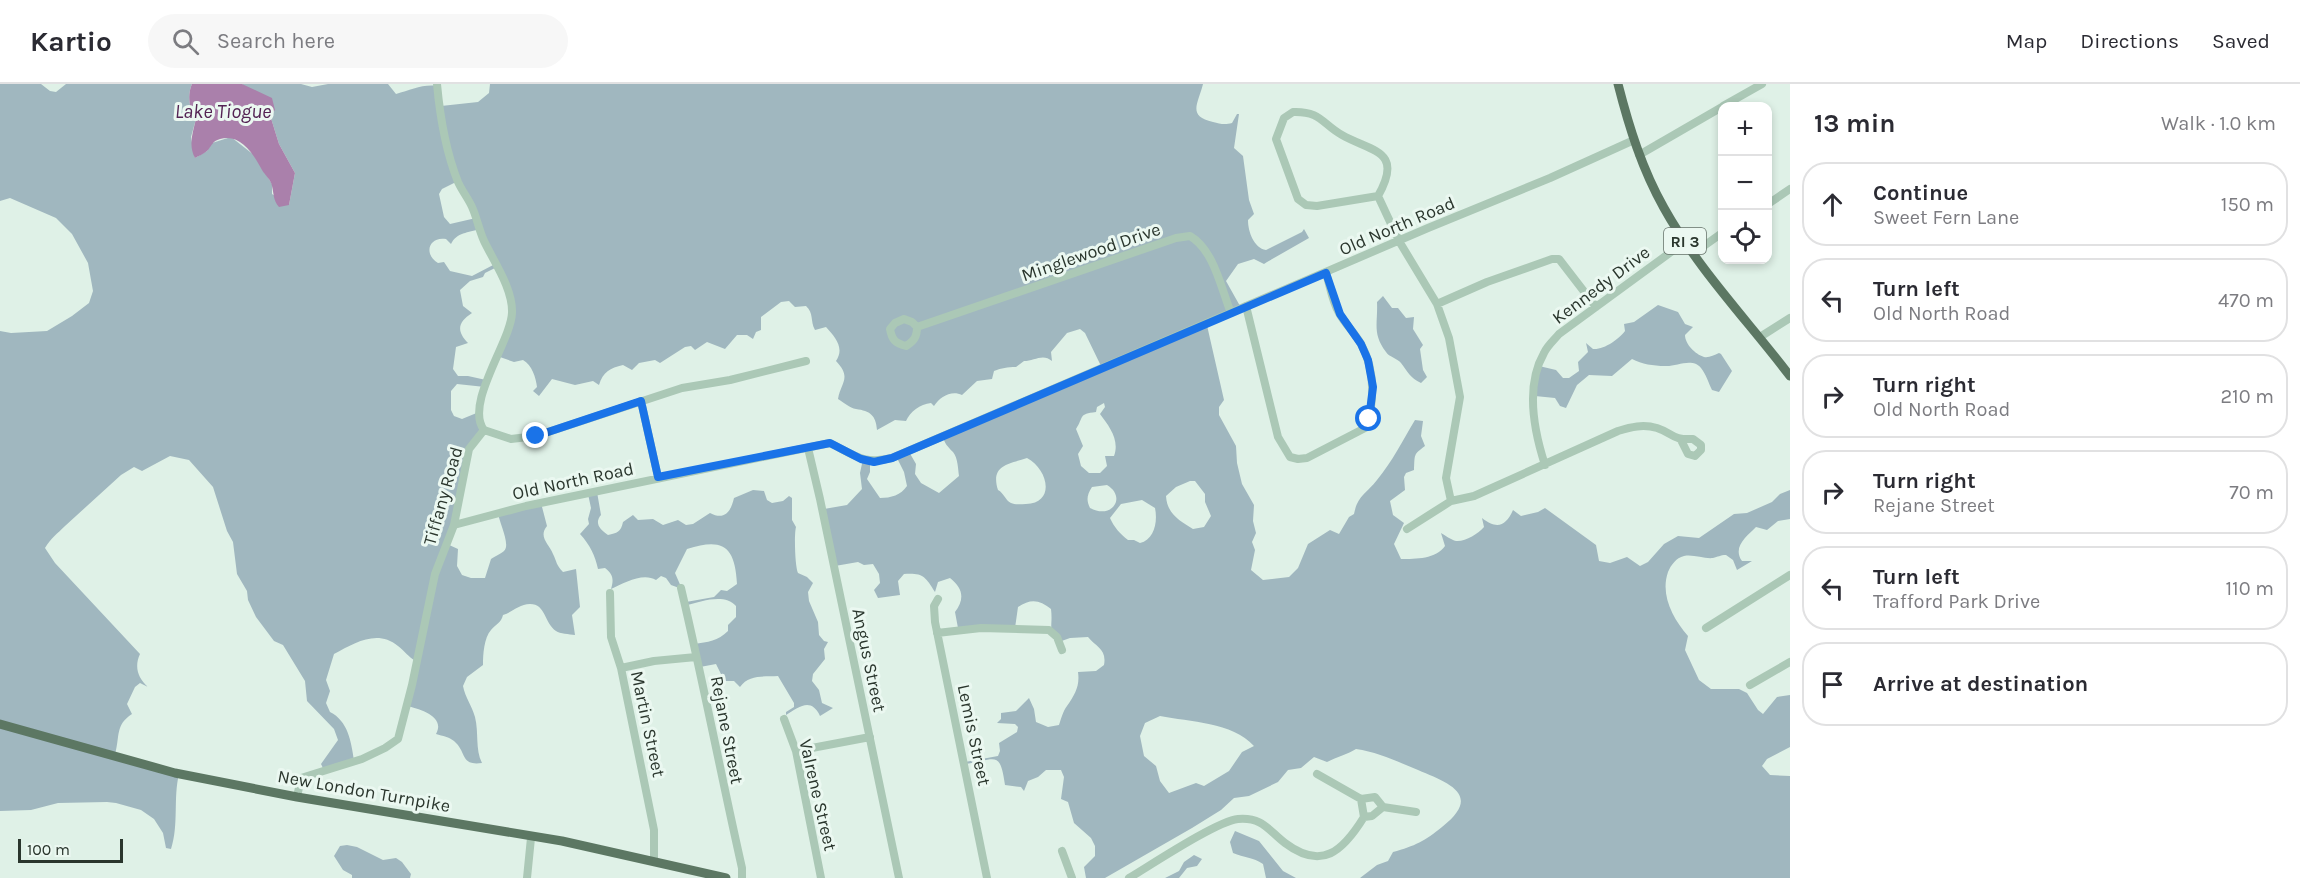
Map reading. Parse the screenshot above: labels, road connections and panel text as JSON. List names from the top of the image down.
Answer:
{
  "streets": {
    "main road": ["RI 3", "New London Turnpike"],
    "street": [
      "Old North Road",
      "Minglewood Drive",
      "Kennedy Drive",
      "Tiffany Road",
      "Angus Street",
      "Martin Street",
      "Rejane Street",
      "Lemis Street",
      "Valrene Street"
    ]
  },
  "crossings": [
    ["Old North Road", "RI 3"],
    ["Old North Road", "Minglewood Drive"],
    ["Old North Road", "Tiffany Road"],
    ["Old North Road", "Angus Street"],
    ["RI 3", "Kennedy Drive"],
    ["Tiffany Road", "New London Turnpike"],
    ["Martin Street", "New London Turnpike"]
  ],
  "water": ["Lake Tiogue"],
  "scale_bar": "100 m",
  "page": {
    "header": "Kartio",
    "search": "Search here",
    "nav": ["Map", "Directions", "Saved"],
    "heading": ["13 min", "Walk · 1.0 km"],
    "map_buttons": ["+", "−"],
    "list": [
      ["Continue", "Sweet Fern Lane", "150 m"],
      ["Turn left", "Old North Road", "470 m"],
      ["Turn right", "Old North Road", "210 m"],
      ["Turn right", "Rejane Street", "70 m"],
      ["Turn left", "Trafford Park Drive", "110 m"],
      "Arrive at destination"
    ],
    "scale": "100 m"
  }
}
